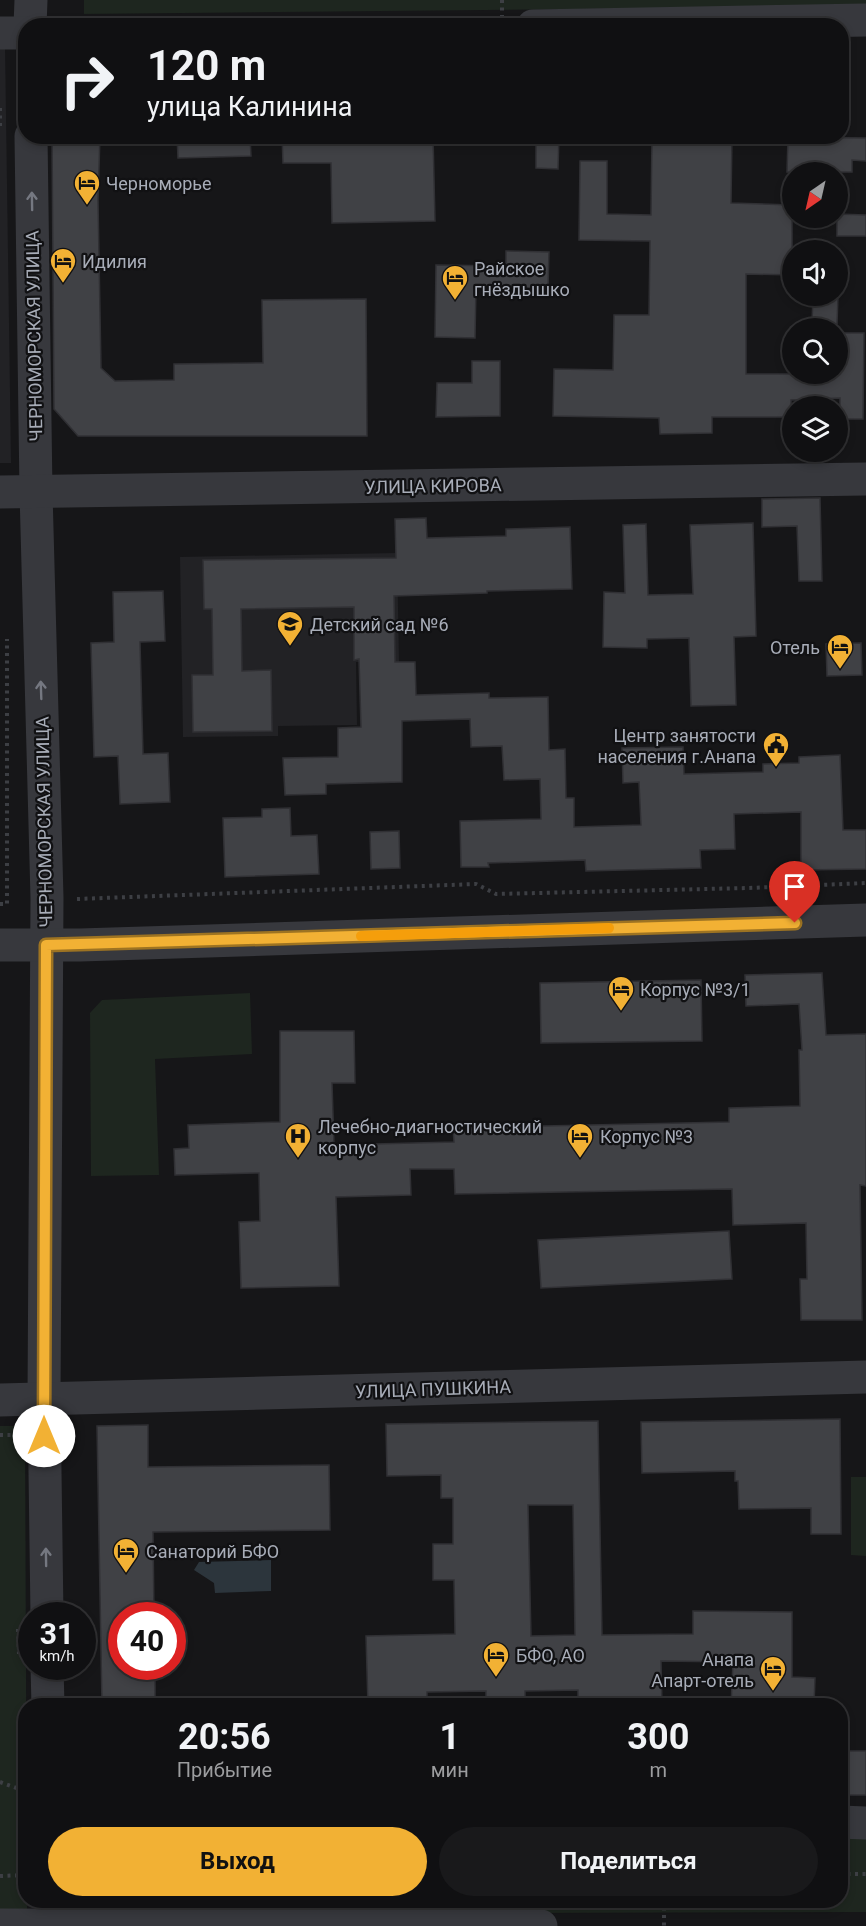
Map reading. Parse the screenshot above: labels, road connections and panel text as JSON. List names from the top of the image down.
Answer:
{
  "streets": {
    "street": ["ЧЕРНОМОРСКАЯ УЛИЦА", "УЛИЦА КИРОВА", "УЛИЦА ПУШКИНА"]
  },
  "crossings": [
    ["ЧЕРНОМОРСКАЯ УЛИЦА", "УЛИЦА КИРОВА"],
    ["ЧЕРНОМОРСКАЯ УЛИЦА", "УЛИЦА ПУШКИНА"]
  ],
  "one_way": ["ЧЕРНОМОРСКАЯ УЛИЦА"],
  "places": {
    "hotel": [
      "Черноморье",
      "Идилия",
      "Райское гнёздышко",
      "Отель",
      "Корпус №3/1",
      "Корпус №3",
      "Санаторий БФО",
      "БФО, АО",
      "Анапа Апарт-отель"
    ],
    "school or university": ["Детский сад №6"],
    "public building": ["Центр занятости населения г.Анапа"],
    "hospital": ["Лечебно-диагностический корпус"]
  },
  "north": "bottom left",
  "page": {
    "turn": ["120 m", "улица Калинина"],
    "speed": "31 km/h",
    "limit": "40",
    "eta": [
      "20:56",
      "Прибытие",
      "1",
      "мин",
      "300",
      "m"
    ],
    "buttons": ["Выход", "Поделиться"]
  }
}
